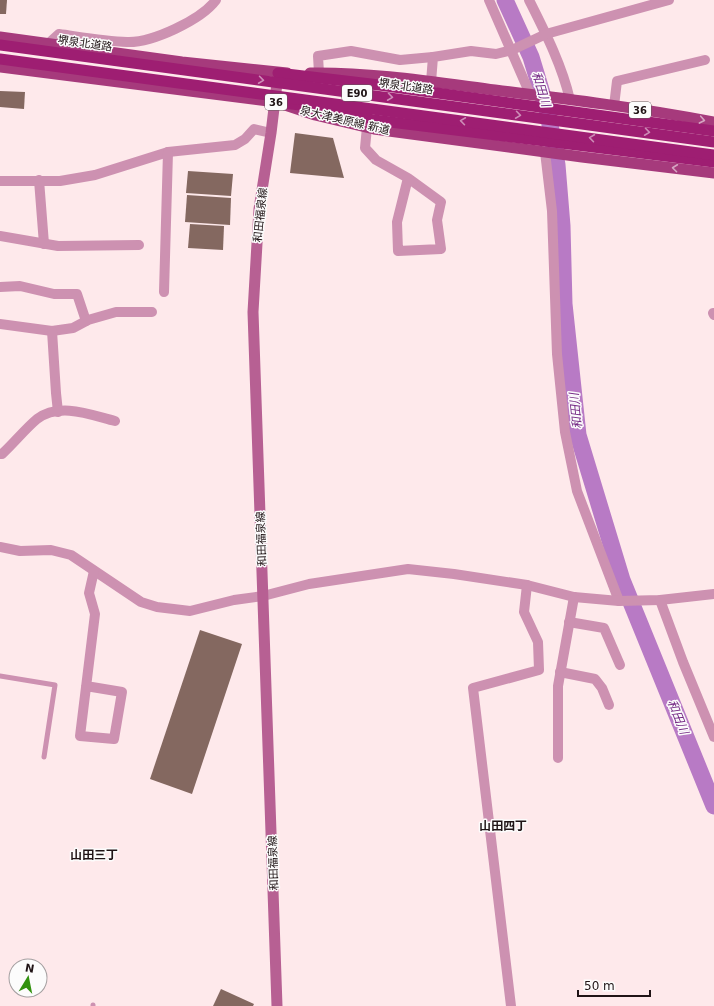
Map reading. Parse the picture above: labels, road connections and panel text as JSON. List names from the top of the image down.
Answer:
{
  "streets": {
    "highway": ["堺泉北道路", "E90"],
    "main road": ["36", "泉大津美原線 新道", "和田福泉線"]
  },
  "crossings": [
    ["36", "和田福泉線"]
  ],
  "districts": ["山田四丁", "山田三丁"],
  "water": ["和田川"],
  "scale_bar": "50 m",
  "north": "top"
}
